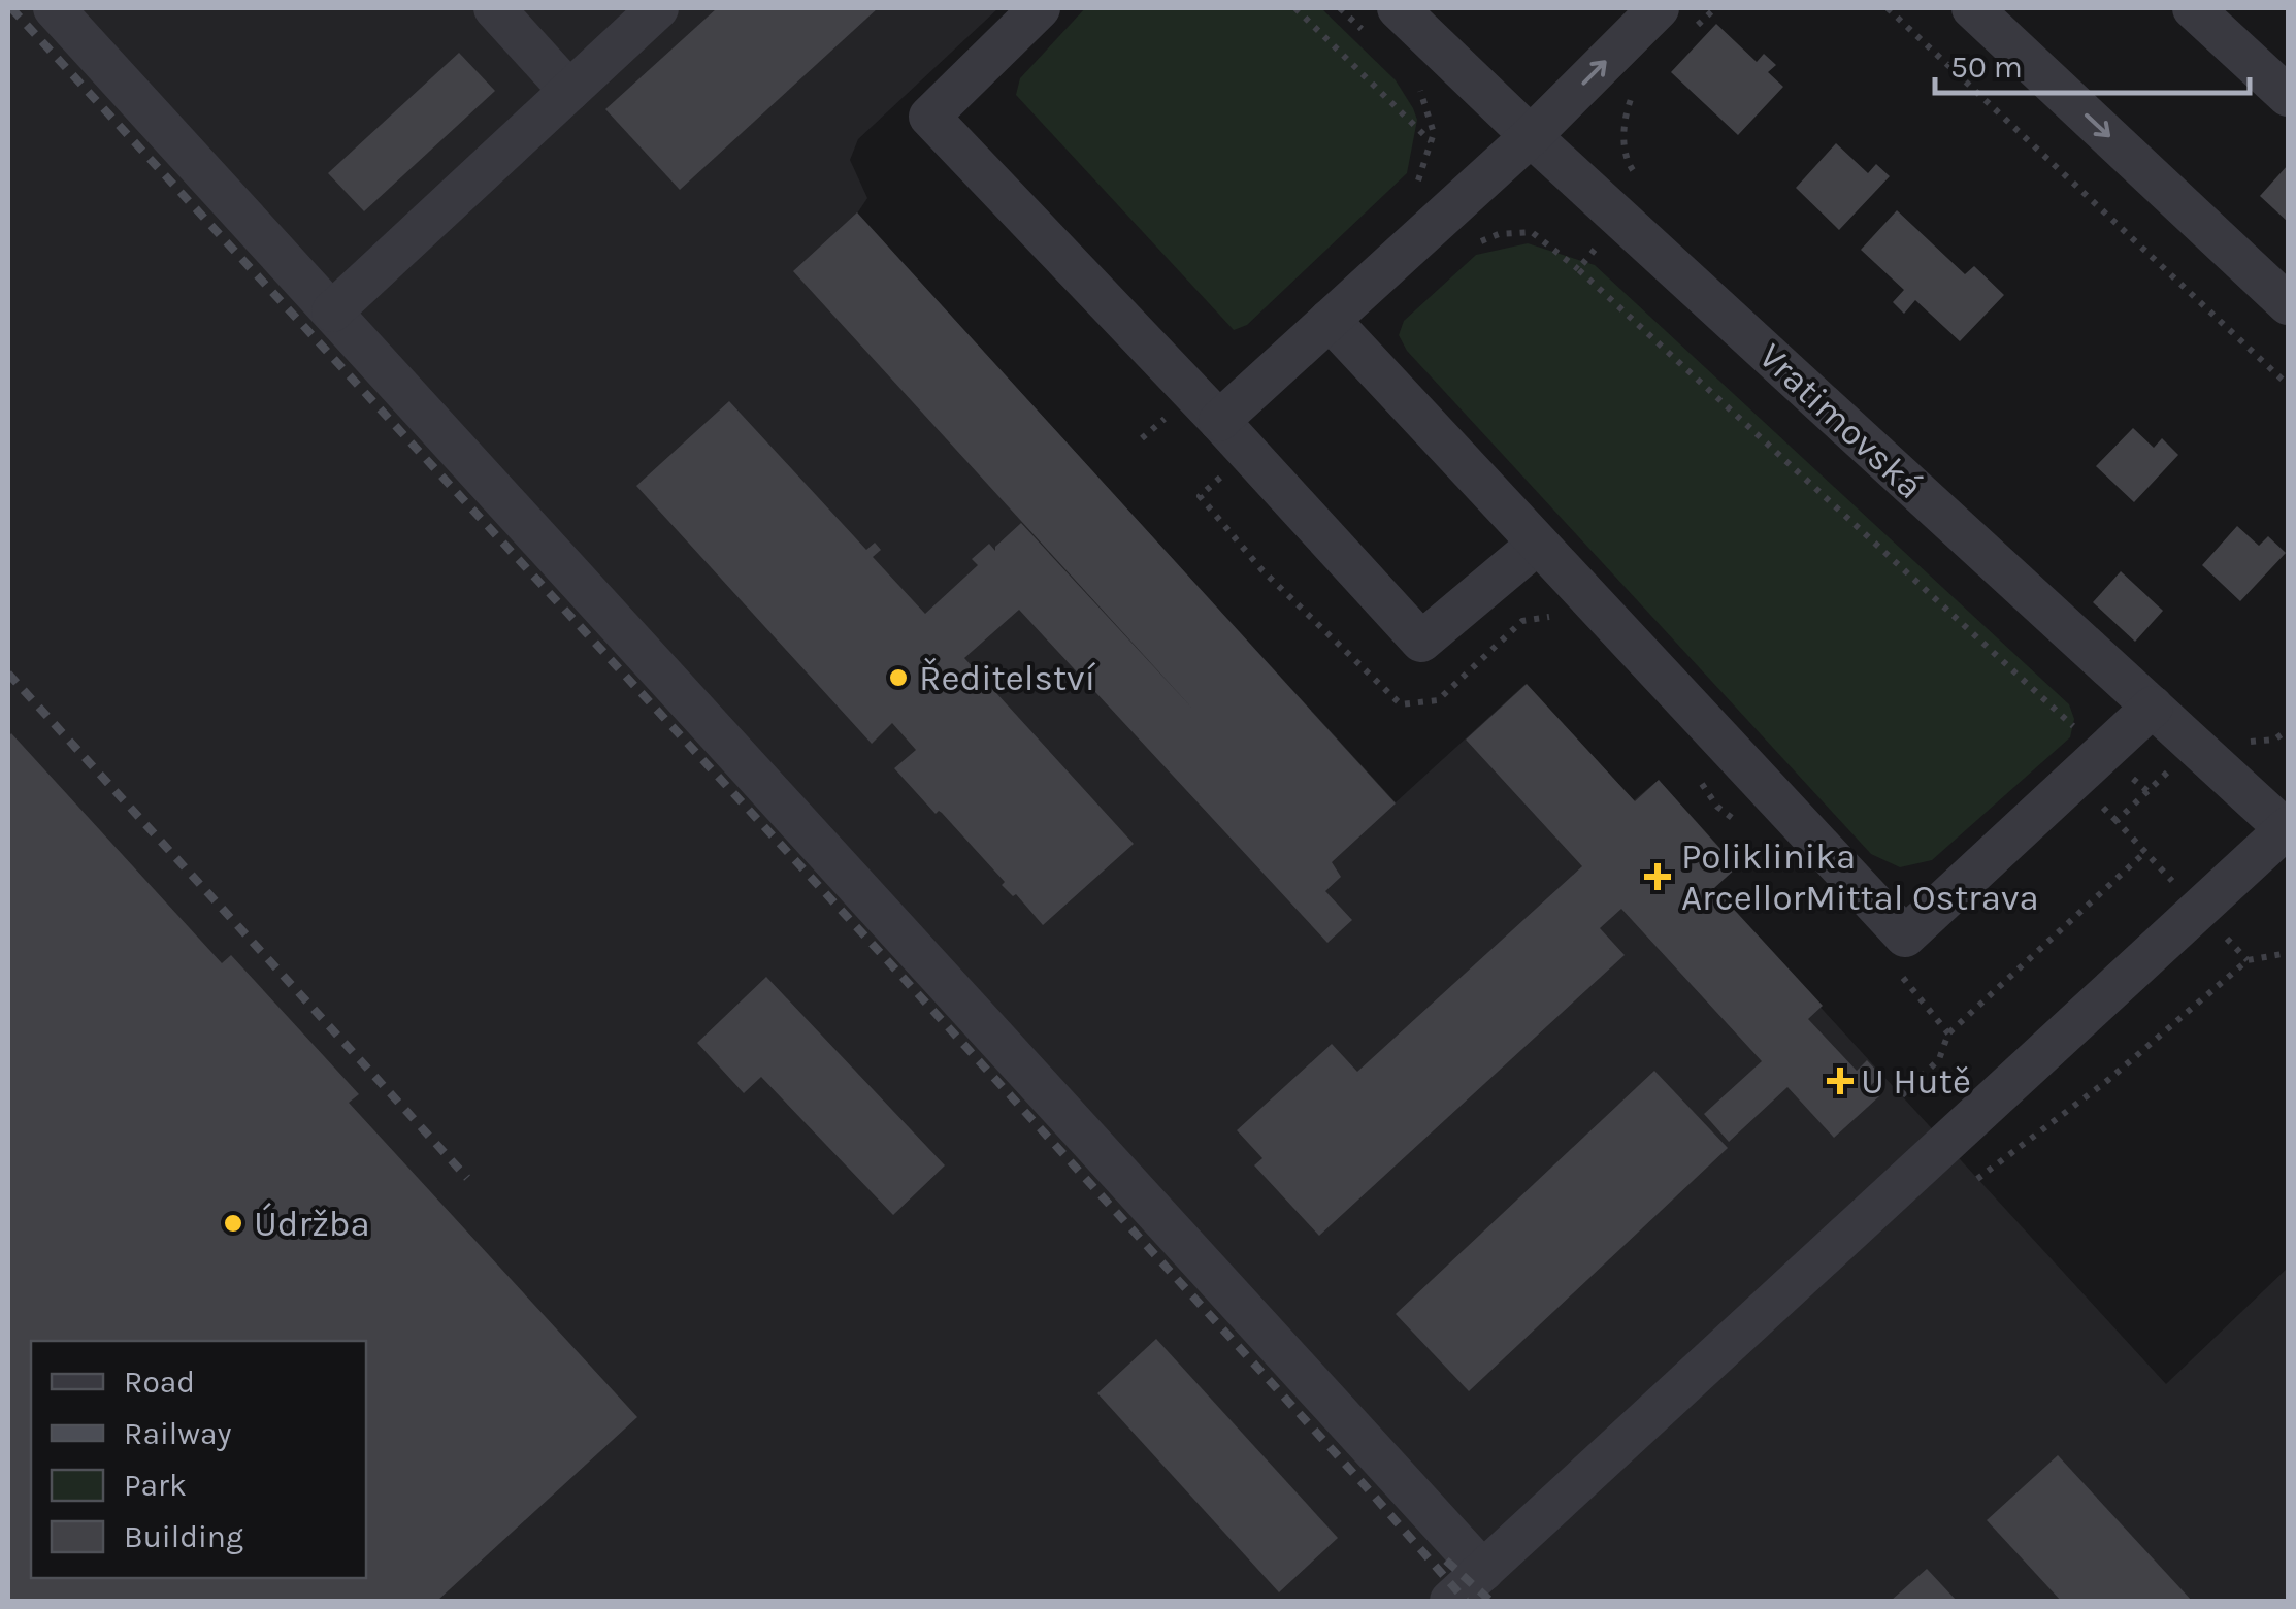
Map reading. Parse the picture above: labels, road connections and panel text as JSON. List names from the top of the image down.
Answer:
{
  "streets": {
    "street": ["Vratimovská"]
  },
  "places": {
    "other": ["Ředitelství", "Údržba"],
    "health": ["Poliklinika ArcellorMittal Ostrava", "U Hutě"]
  },
  "legend": [
    "Road",
    "Railway",
    "Park",
    "Building"
  ],
  "scale_bar": "50 m"
}
